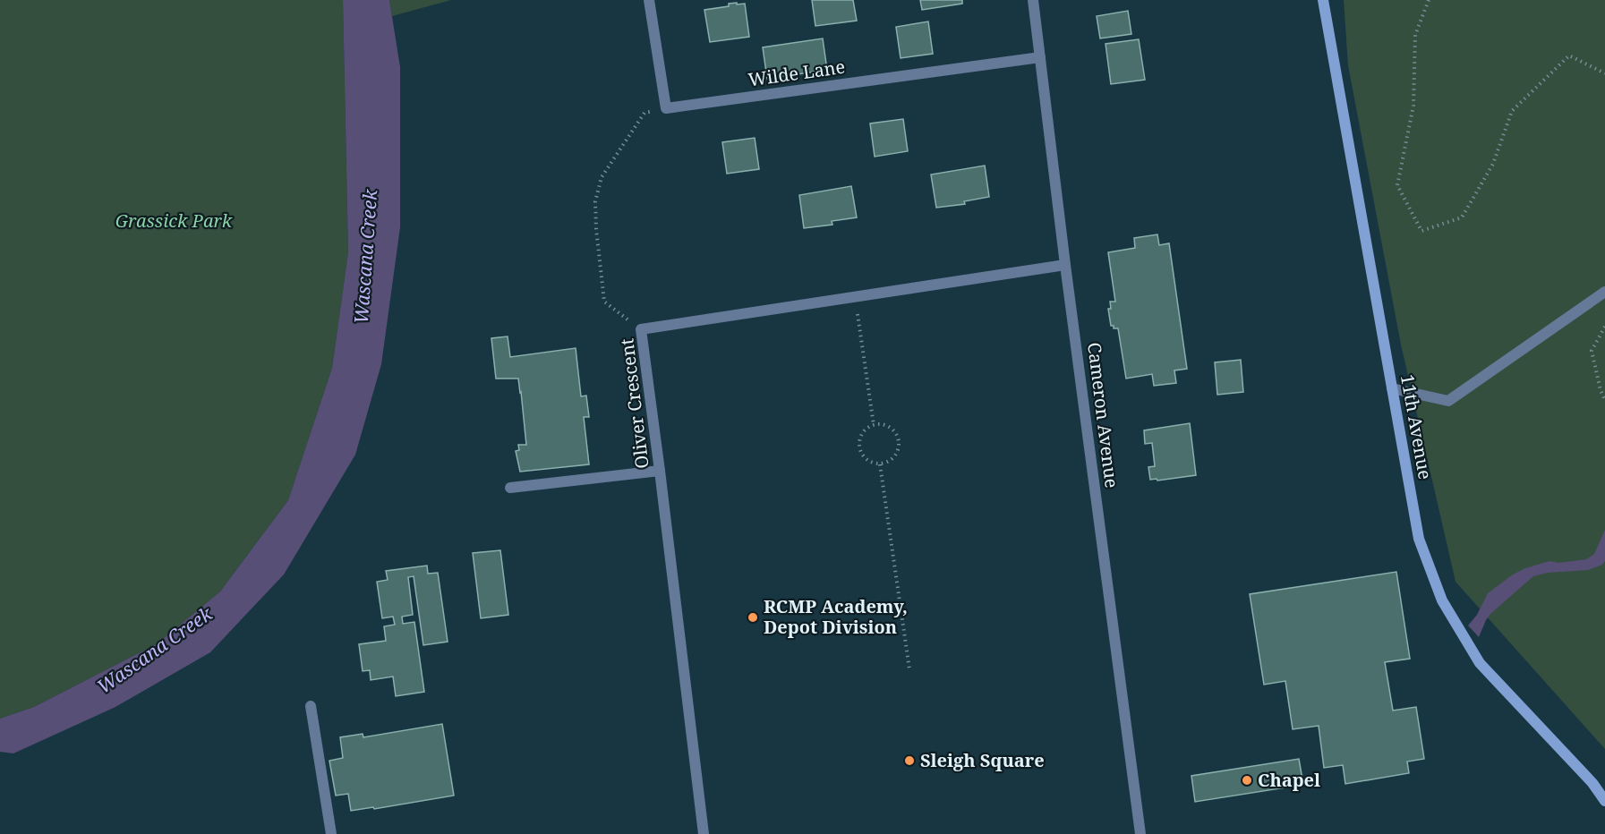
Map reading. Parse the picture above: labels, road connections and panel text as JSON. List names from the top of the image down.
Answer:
{
  "streets": {
    "street": [
      "Wilde Lane",
      "Oliver Crescent",
      "Cameron Avenue",
      "11th Avenue"
    ]
  },
  "crossings": [
    ["Wilde Lane", "Cameron Avenue"],
    ["Oliver Crescent", "Cameron Avenue"]
  ],
  "water": ["Wascana Creek"],
  "parks": ["Grassick Park"],
  "places": ["RCMP Academy, Depot Division", "Sleigh Square", "Chapel"]
}
